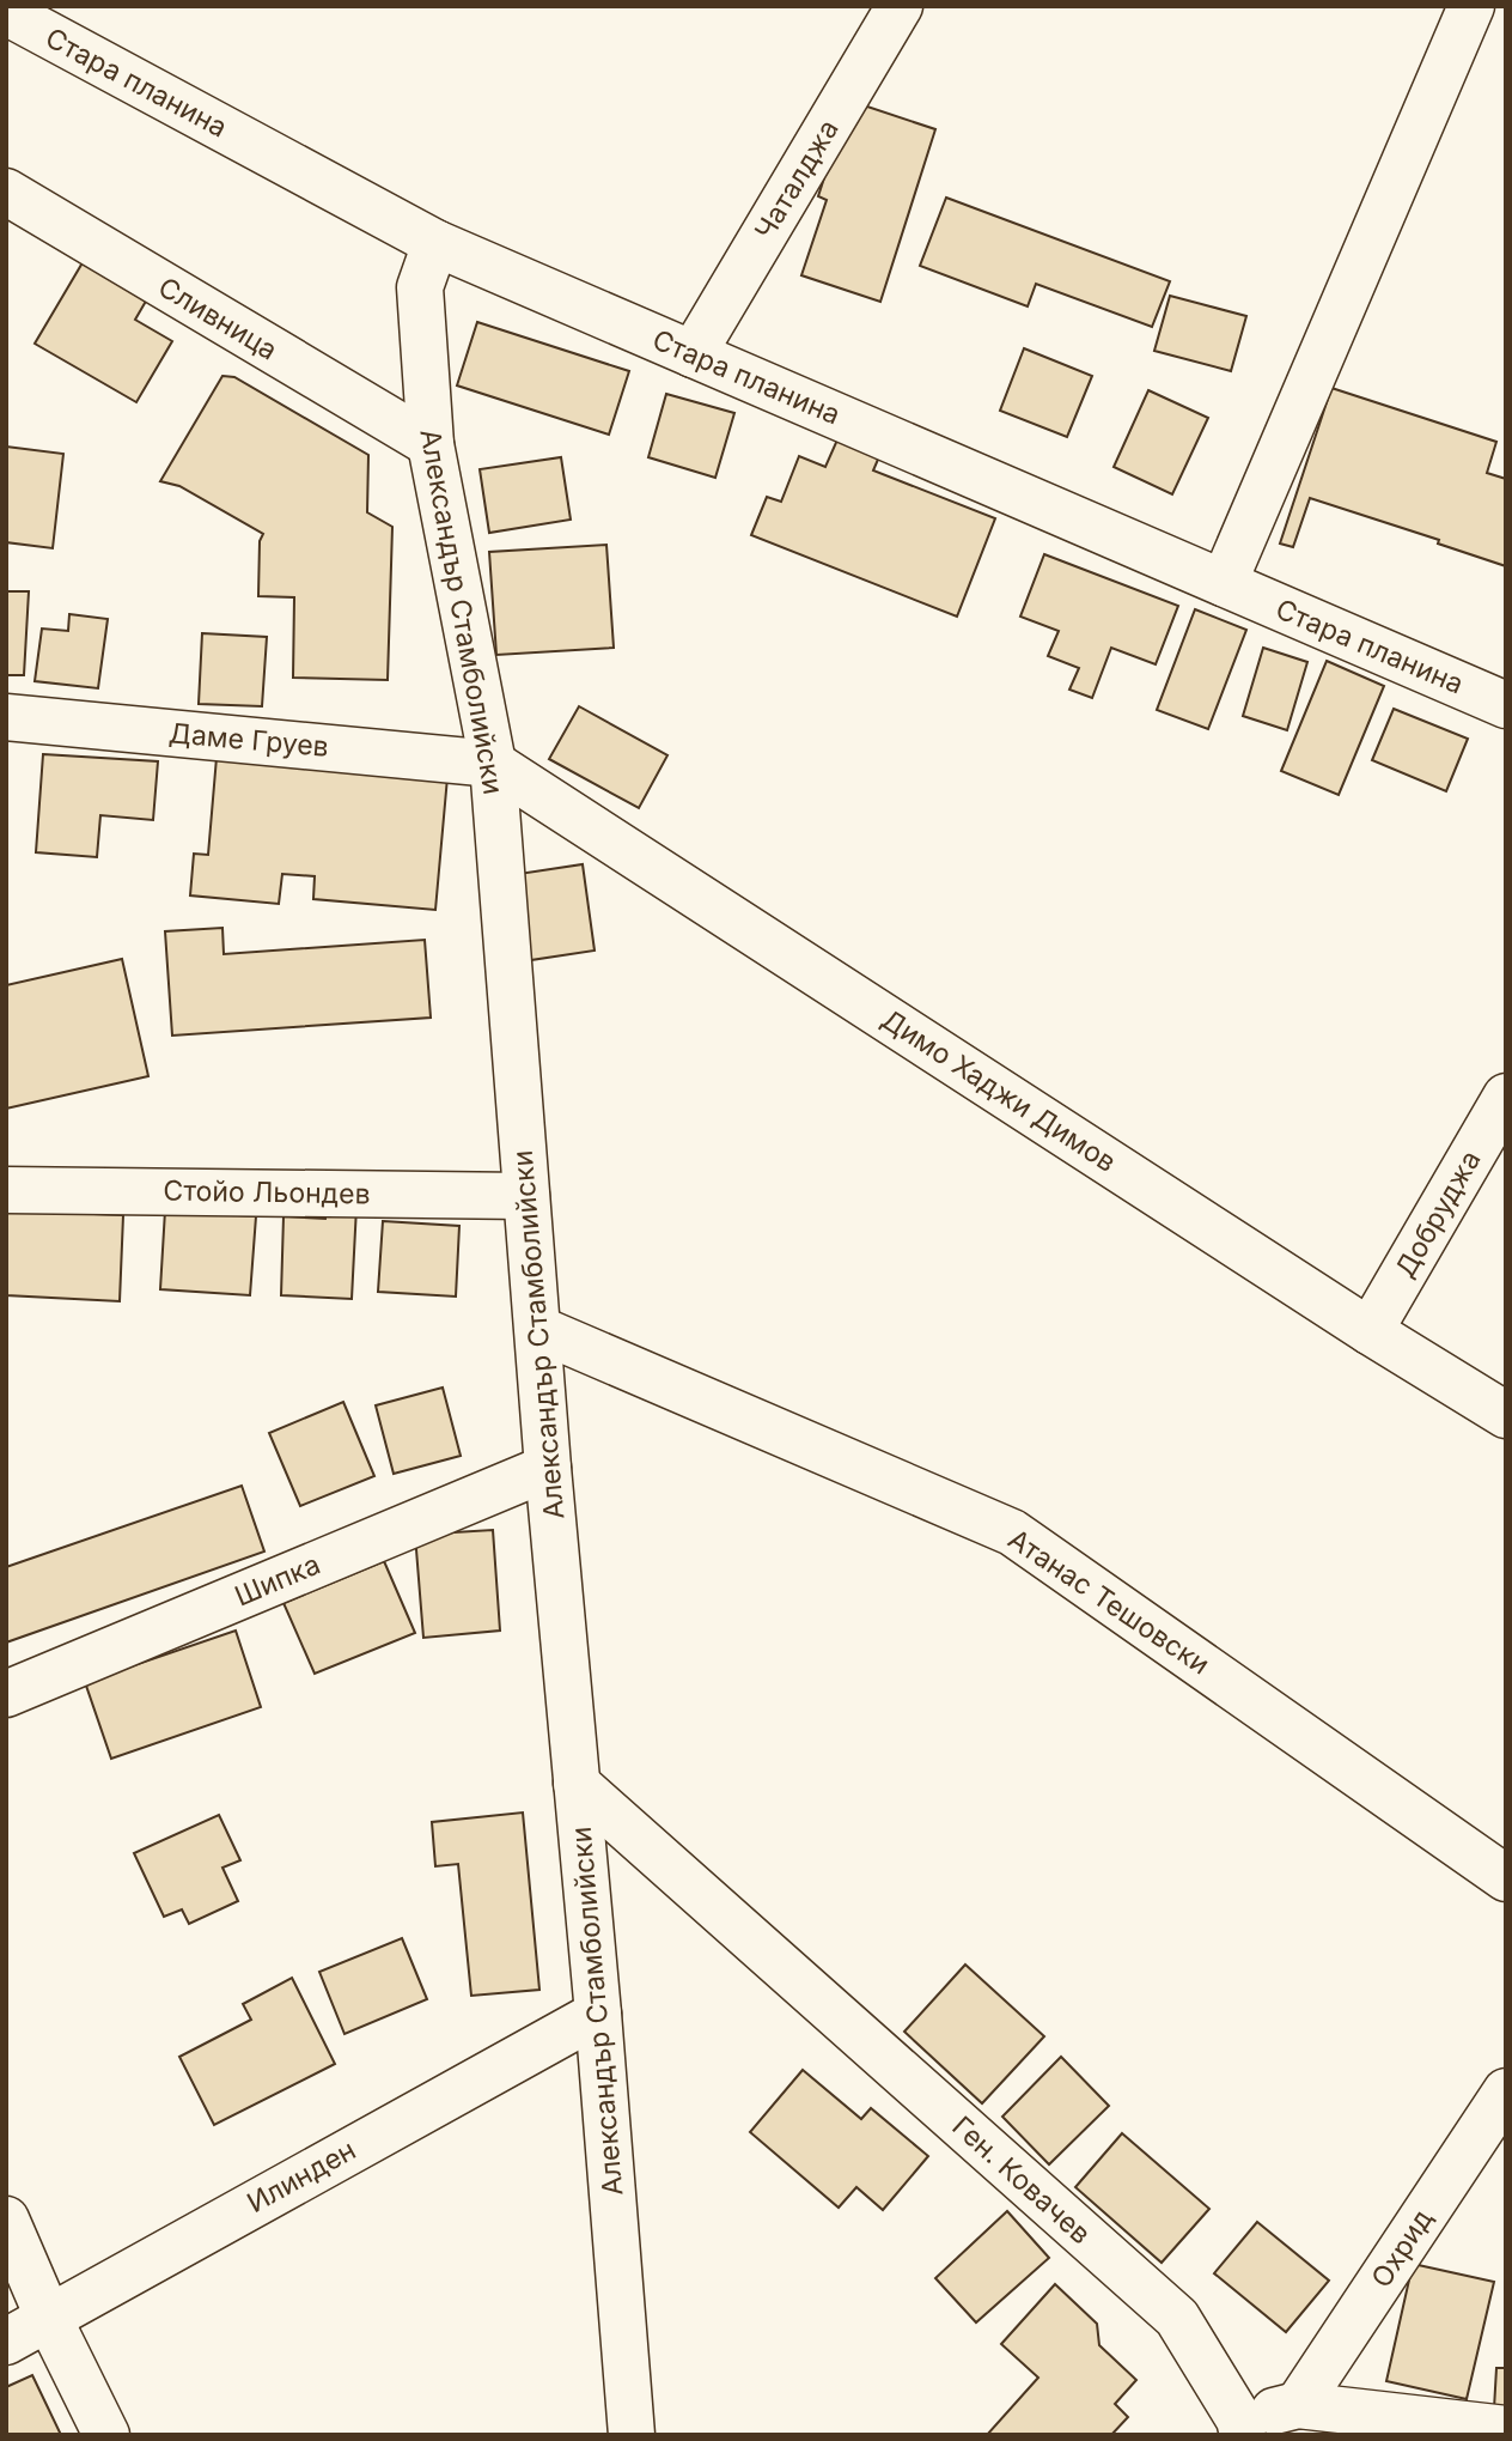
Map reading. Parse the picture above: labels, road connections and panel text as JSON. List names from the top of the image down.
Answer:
{
  "streets": {
    "street": [
      "Стара планина",
      "Чаталджа",
      "Сливница",
      "Александър Стамболийски",
      "Даме Груев",
      "Димо Хаджи Димов",
      "Стойо Льондев",
      "Добруджа",
      "Шипка",
      "Атанас Тешовски",
      "Илинден",
      "Ген. Ковачев",
      "Охрид"
    ]
  },
  "crossings": [
    ["Стара планина", "Чаталджа"],
    ["Стара планина", "Александър Стамболийски"],
    ["Сливница", "Александър Стамболийски"],
    ["Александър Стамболийски", "Даме Груев"],
    ["Александър Стамболийски", "Димо Хаджи Димов"],
    ["Александър Стамболийски", "Стойо Льондев"],
    ["Александър Стамболийски", "Шипка"],
    ["Александър Стамболийски", "Атанас Тешовски"],
    ["Александър Стамболийски", "Илинден"],
    ["Александър Стамболийски", "Ген. Ковачев"],
    ["Даме Груев", "Димо Хаджи Димов"],
    ["Димо Хаджи Димов", "Добруджа"],
    ["Ген. Ковачев", "Охрид"]
  ]
}
